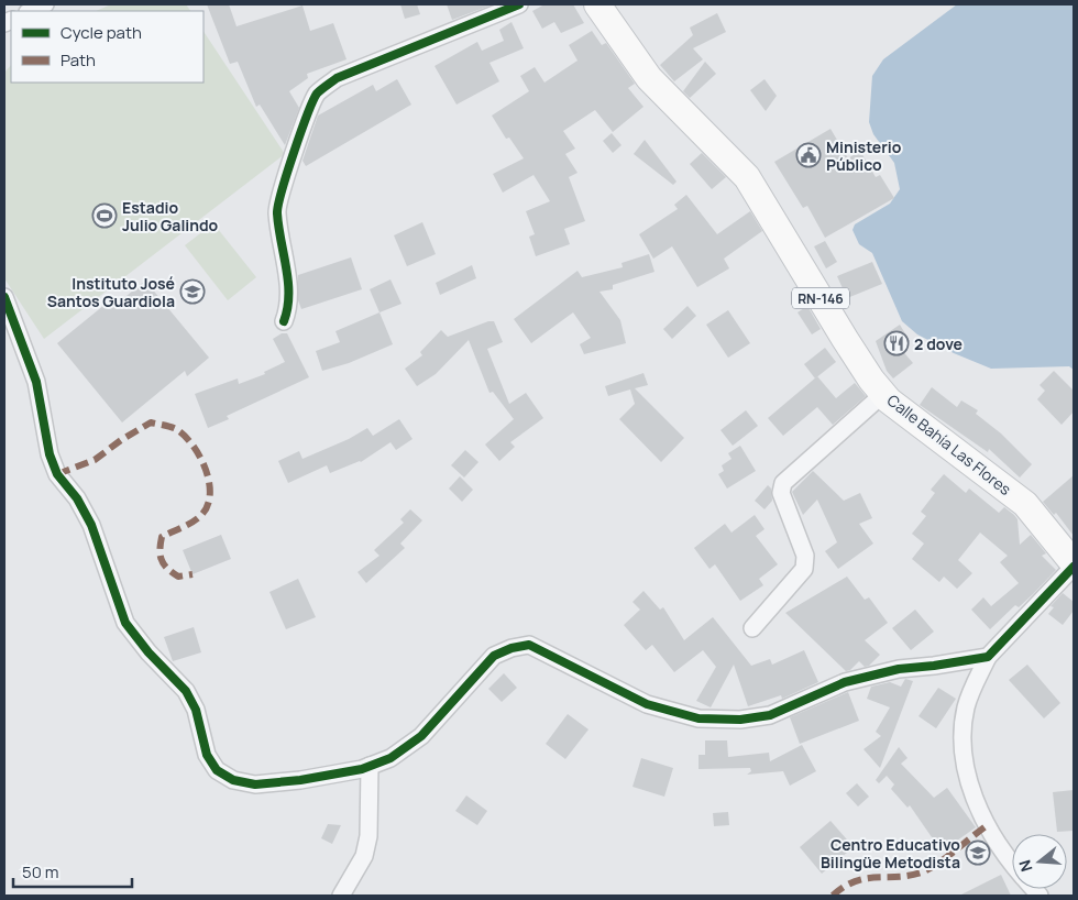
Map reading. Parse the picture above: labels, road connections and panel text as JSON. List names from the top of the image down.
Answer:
{
  "streets": {
    "main road": ["RN-146", "Calle Bahía Las Flores"]
  },
  "places": {
    "public building": ["Ministerio Público"],
    "sports": ["Estadio Julio Galindo"],
    "school or university": ["Instituto José Santos Guardiola", "Centro Educativo Bilingüe Metodista"],
    "restaurant": ["2 dove"]
  },
  "legend": ["Cycle path", "Path"],
  "scale_bar": "50 m",
  "north": "left"
}
